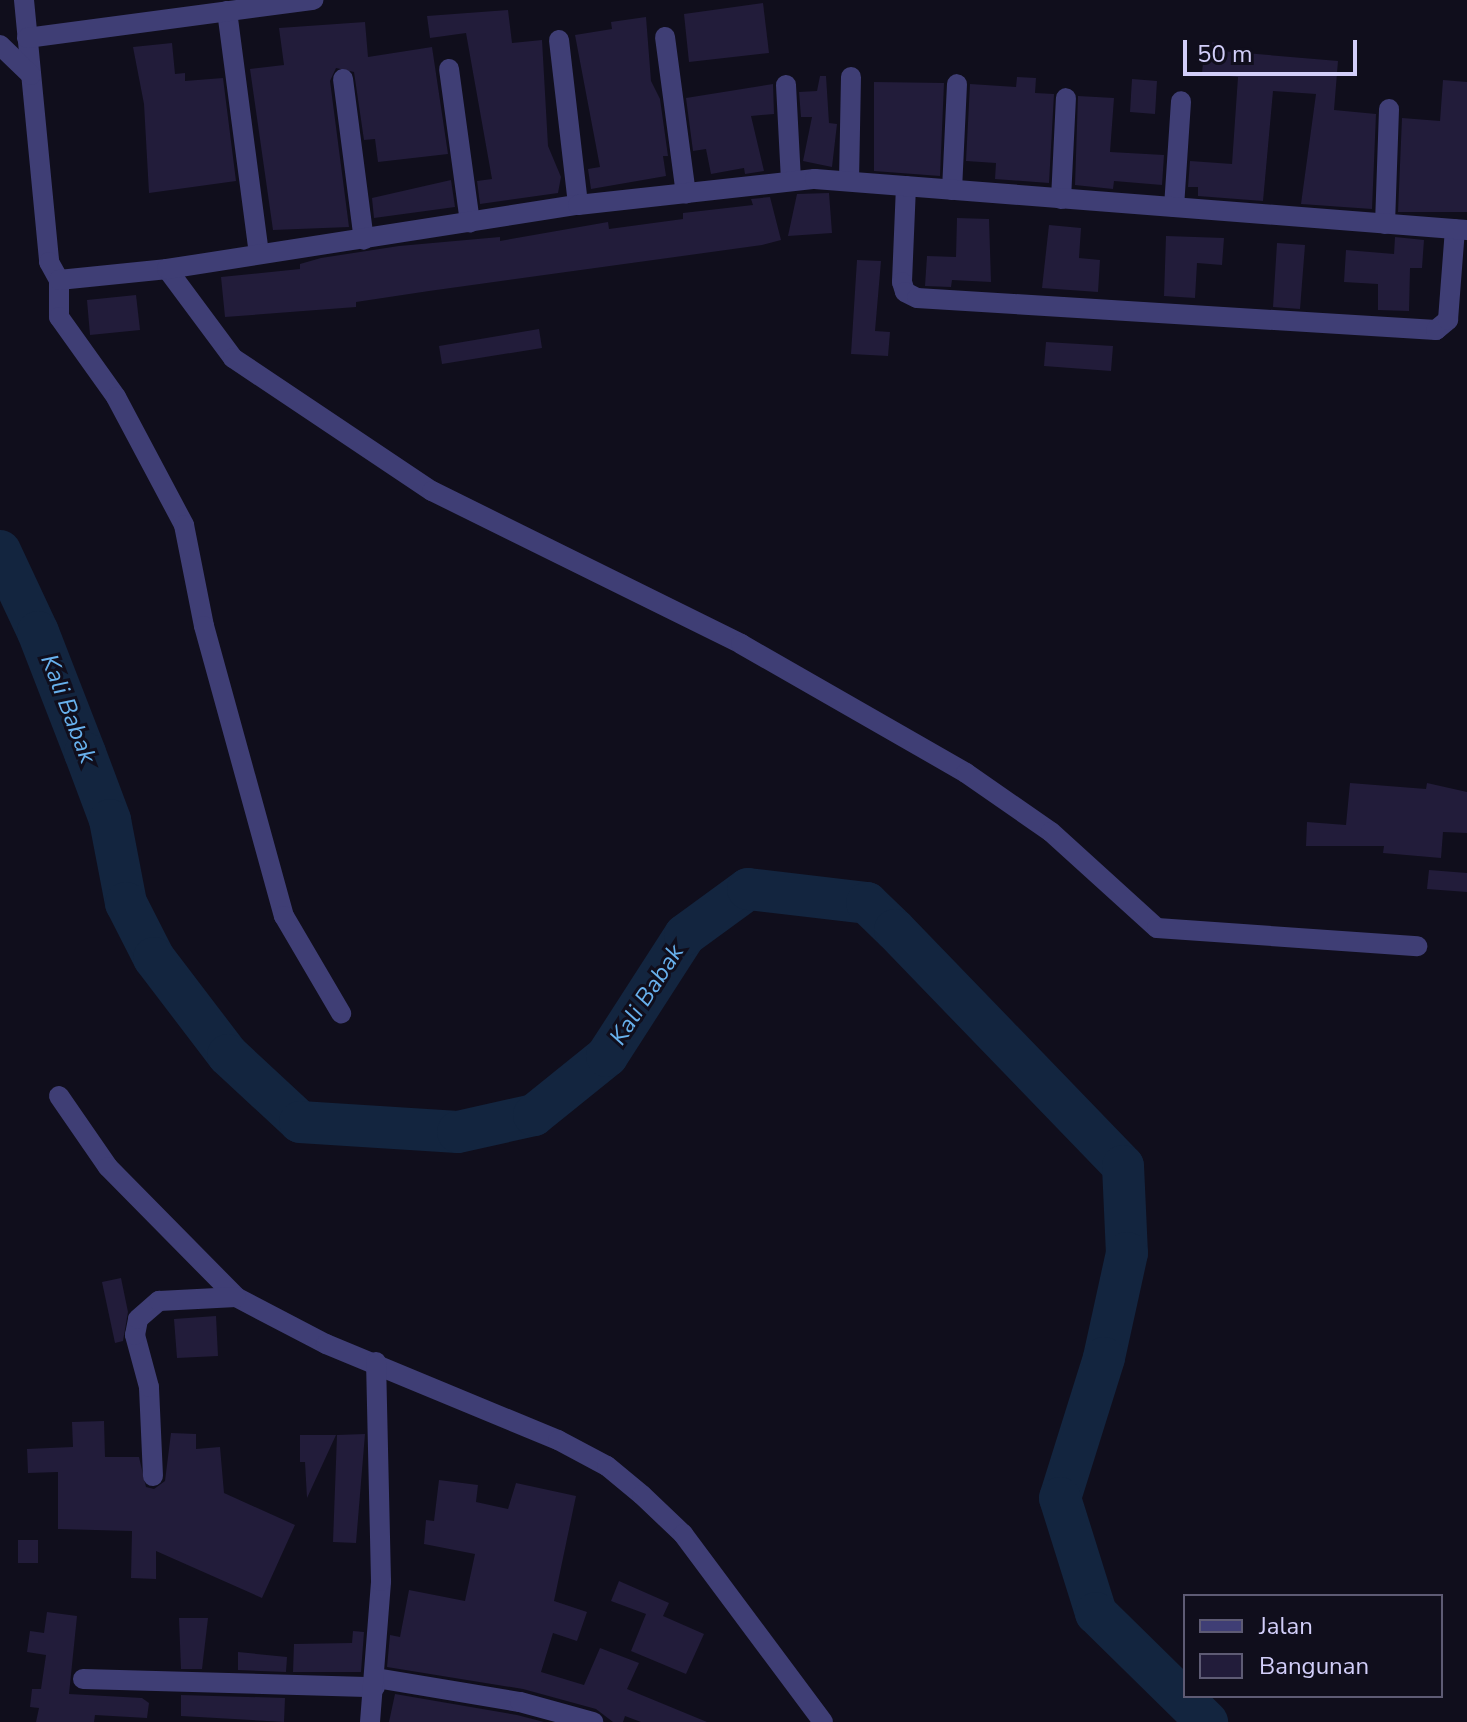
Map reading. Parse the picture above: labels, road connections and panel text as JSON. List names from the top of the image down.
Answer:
{
  "water": ["Kali Babak"],
  "legend": ["Jalan", "Bangunan"],
  "scale_bar": "50 m"
}
